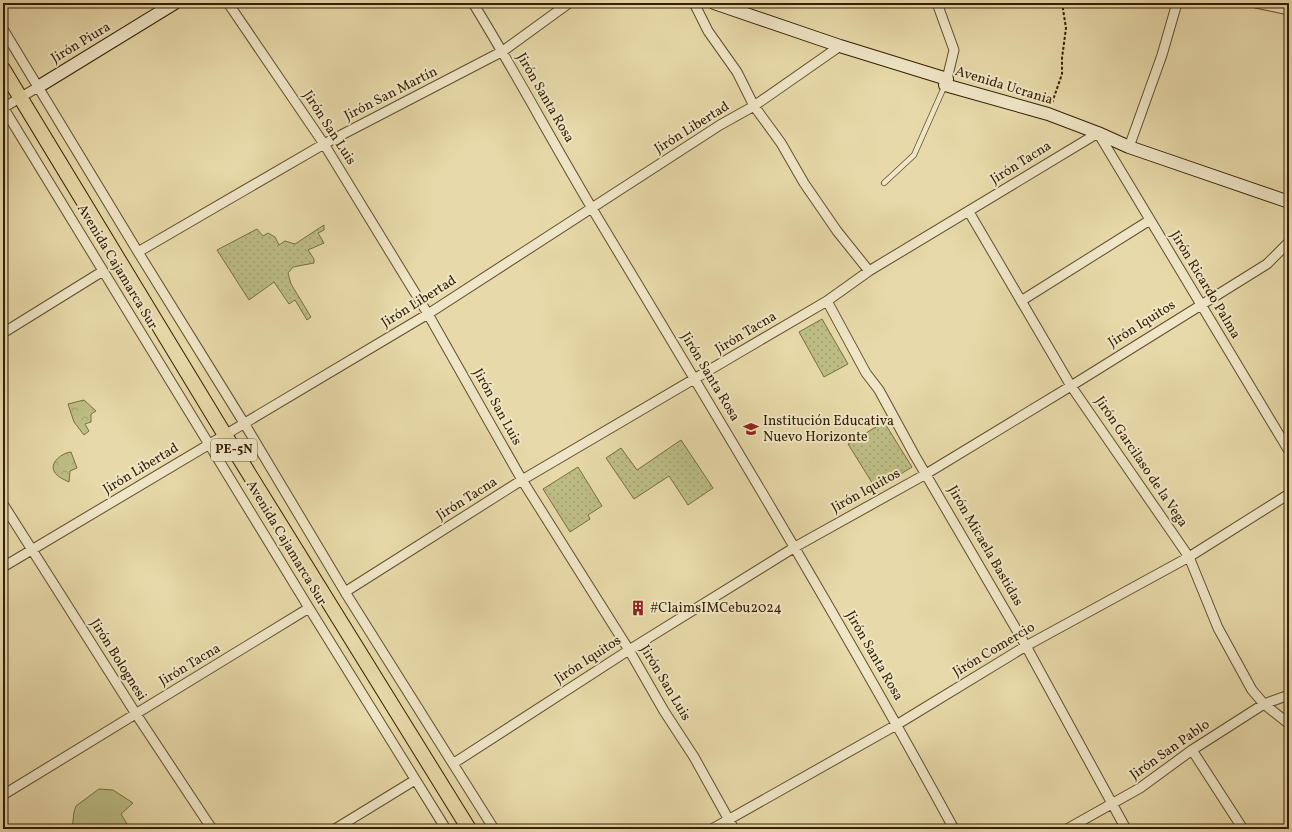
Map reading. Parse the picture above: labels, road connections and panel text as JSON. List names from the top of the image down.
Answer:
{
  "streets": {
    "highway": ["PE-5N"],
    "main road": ["Jirón Piura", "Avenida Ucrania"],
    "street": [
      "Jirón San Martín",
      "Jirón Santa Rosa",
      "Jirón San Luis",
      "Jirón Libertad",
      "Jirón Tacna",
      "Avenida Cajamarca Sur",
      "Jirón Ricardo Palma",
      "Jirón Iquitos",
      "Jirón Garcilaso de la Vega",
      "Jirón Micaela Bastidas",
      "Jirón Comercio",
      "Jirón Bolognesi",
      "Jirón San Pablo"
    ]
  },
  "crossings": [
    ["Jirón Piura", "Avenida Cajamarca Sur"],
    ["Jirón Piura", "PE-5N"],
    ["Avenida Ucrania", "Jirón Libertad"],
    ["Avenida Ucrania", "Jirón Tacna"],
    ["Avenida Ucrania", "Jirón Ricardo Palma"],
    ["Jirón San Martín", "Jirón Santa Rosa"],
    ["Jirón San Martín", "Jirón San Luis"],
    ["Jirón Santa Rosa", "Jirón Libertad"],
    ["Jirón Santa Rosa", "Jirón Tacna"],
    ["Jirón Santa Rosa", "Jirón Iquitos"],
    ["Jirón Santa Rosa", "Jirón Comercio"],
    ["Jirón San Luis", "Jirón Libertad"],
    ["Jirón San Luis", "Jirón Tacna"],
    ["Jirón San Luis", "Jirón Iquitos"],
    ["Jirón San Luis", "Jirón Comercio"],
    ["Jirón Libertad", "Avenida Cajamarca Sur"],
    ["Jirón Libertad", "PE-5N"],
    ["Jirón Libertad", "Jirón Bolognesi"],
    ["Jirón Tacna", "Avenida Cajamarca Sur"],
    ["Jirón Tacna", "Jirón Ricardo Palma"],
    ["Jirón Tacna", "Jirón Garcilaso de la Vega"],
    ["Jirón Tacna", "Jirón Micaela Bastidas"],
    ["Jirón Tacna", "Jirón Bolognesi"],
    ["Jirón Ricardo Palma", "Jirón Iquitos"],
    ["Jirón Iquitos", "Jirón Garcilaso de la Vega"],
    ["Jirón Iquitos", "Jirón Micaela Bastidas"],
    ["Jirón Garcilaso de la Vega", "Jirón Comercio"],
    ["Jirón Garcilaso de la Vega", "Jirón San Pablo"],
    ["Jirón Micaela Bastidas", "Jirón Comercio"],
    ["Jirón Micaela Bastidas", "Jirón San Pablo"]
  ],
  "places": {
    "school or university": ["Institución Educativa Nuevo Horizonte"],
    "building": ["#ClaimsIMCebu2024"]
  }
}
